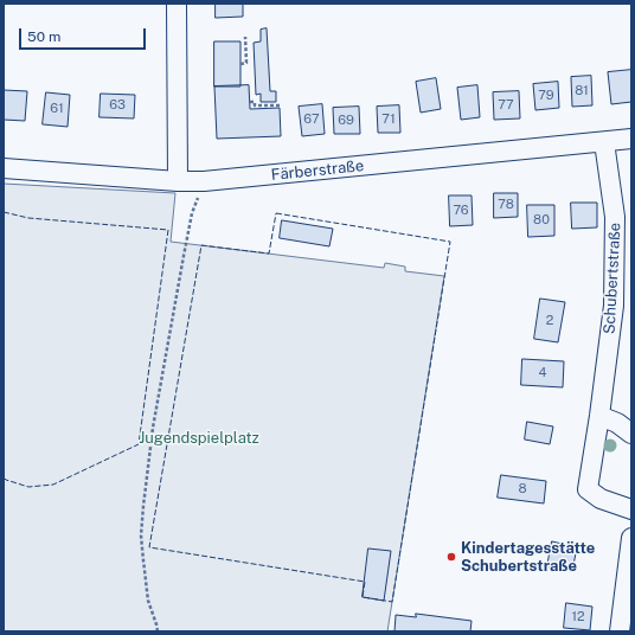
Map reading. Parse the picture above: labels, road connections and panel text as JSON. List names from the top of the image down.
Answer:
{
  "streets": {
    "street": ["Färberstraße", "Schubertstraße"]
  },
  "crossings": [
    ["Färberstraße", "Schubertstraße"]
  ],
  "parks": ["Jugendspielplatz"],
  "places": ["Kindertagesstätte Schubertstraße"],
  "house_numbers": [
    "81",
    "79",
    "63",
    "77",
    "61",
    "67",
    "71",
    "69",
    "78",
    "76",
    "80",
    "2",
    "4",
    "8",
    "12"
  ],
  "scale_bar": "50 m"
}
